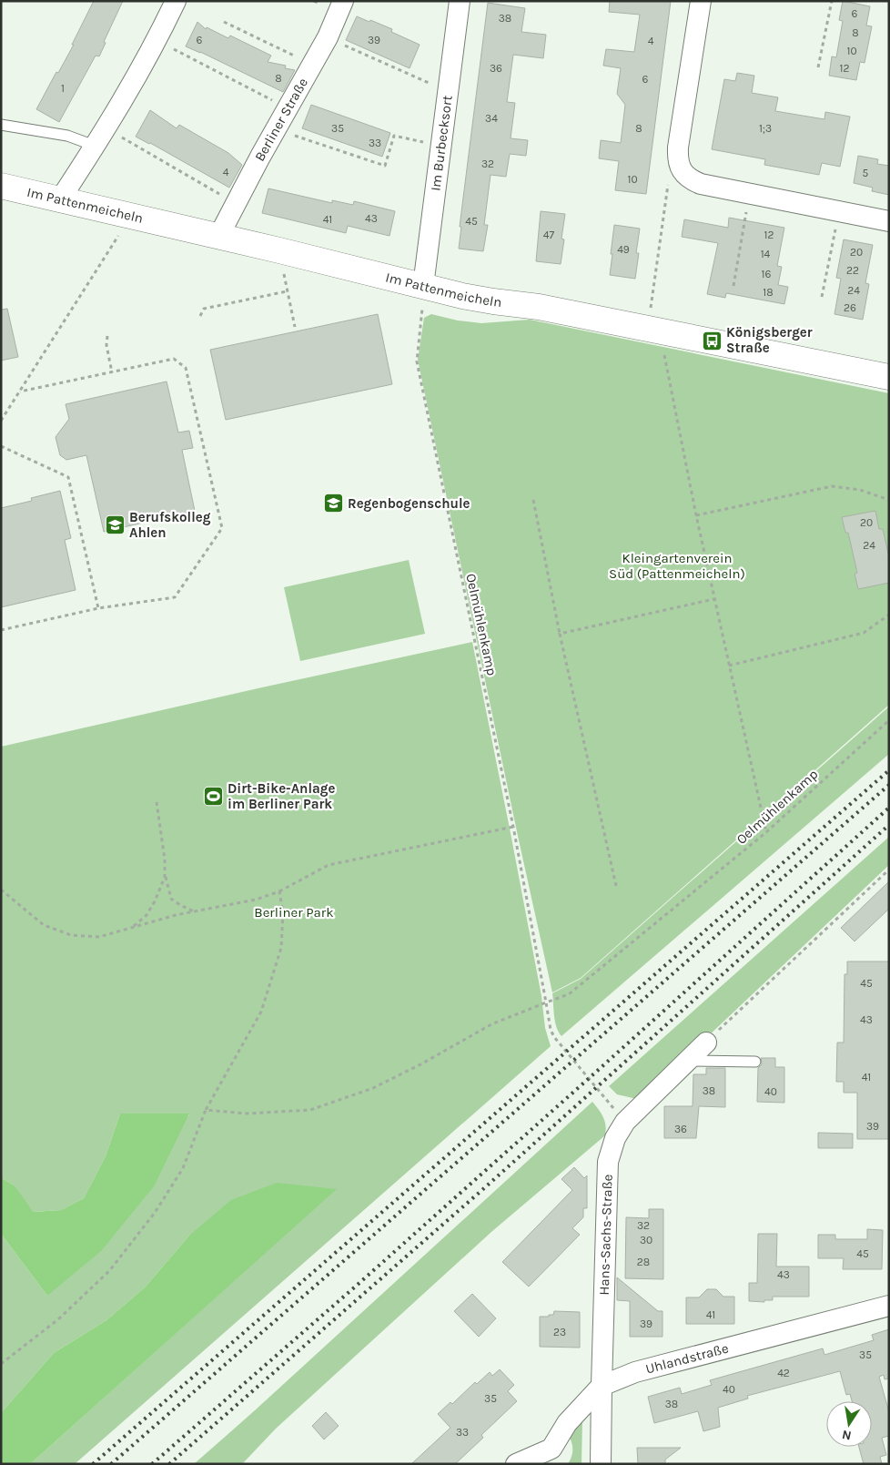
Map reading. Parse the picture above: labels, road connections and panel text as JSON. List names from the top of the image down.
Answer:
{
  "streets": {
    "street": [
      "Berliner Straße",
      "Im Burbecksort",
      "Im Pattenmeicheln",
      "Hans-Sachs-Straße",
      "Uhlandstraße"
    ],
    "path": ["Oelmühlenkamp"]
  },
  "crossings": [
    ["Berliner Straße", "Im Pattenmeicheln"],
    ["Im Burbecksort", "Im Pattenmeicheln"],
    ["Oelmühlenkamp", "Hans-Sachs-Straße"],
    ["Hans-Sachs-Straße", "Uhlandstraße"]
  ],
  "parks": ["Kleingartenverein Süd (Pattenmeicheln)", "Berliner Park"],
  "places": {
    "bus stop": ["Königsberger Straße"],
    "school or university": ["Regenbogenschule", "Berufskolleg Ahlen"],
    "sports": ["Dirt-Bike-Anlage im Berliner Park"]
  },
  "house_numbers": [
    "6",
    "38",
    "8",
    "6",
    "39",
    "4",
    "10",
    "36",
    "12",
    "8",
    "6",
    "1",
    "34",
    "35",
    "8",
    "1;3",
    "33",
    "32",
    "4",
    "5",
    "10",
    "43",
    "41",
    "45",
    "47",
    "12",
    "49",
    "20",
    "14",
    "22",
    "16",
    "24",
    "18",
    "26",
    "20",
    "24",
    "45",
    "43",
    "41",
    "38",
    "40",
    "39",
    "36",
    "32",
    "30",
    "45",
    "28",
    "43",
    "41",
    "39",
    "23",
    "35",
    "42",
    "40",
    "35",
    "38",
    "33"
  ],
  "north": "bottom"
}
